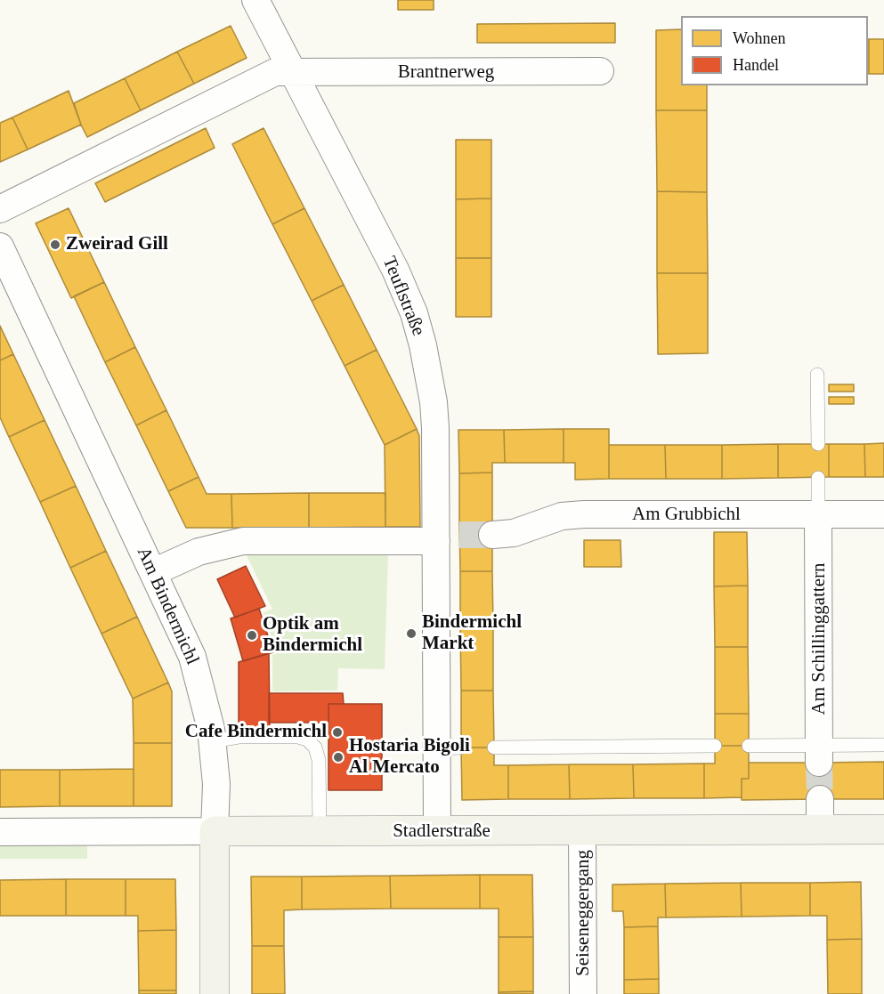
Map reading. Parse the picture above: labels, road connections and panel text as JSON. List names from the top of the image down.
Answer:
{
  "streets": {
    "main road": ["Am Bindermichl", "Stadlerstraße"],
    "street": [
      "Brantnerweg",
      "Teuflstraße",
      "Am Grubbichl",
      "Am Schillinggattern",
      "Seiseneggergang"
    ]
  },
  "crossings": [
    ["Brantnerweg", "Teuflstraße"],
    ["Teuflstraße", "Stadlerstraße"],
    ["Am Grubbichl", "Am Schillinggattern"],
    ["Am Bindermichl", "Stadlerstraße"],
    ["Stadlerstraße", "Seiseneggergang"]
  ],
  "places": [
    "Zweirad Gill",
    "Bindermichl Markt",
    "Optik am Bindermichl",
    "Cafe Bindermichl",
    "Hostaria Bigoli Al Mercato"
  ],
  "legend": ["Wohnen", "Handel"]
}
